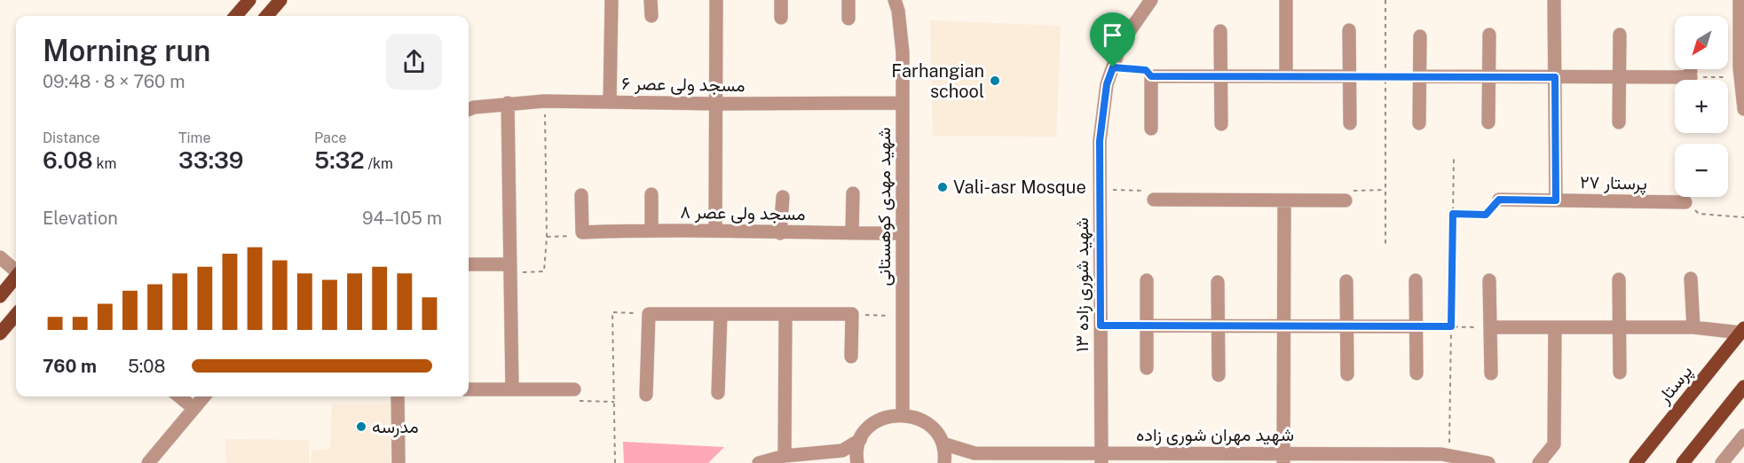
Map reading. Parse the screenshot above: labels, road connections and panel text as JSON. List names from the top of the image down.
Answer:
{
  "streets": {
    "main road": ["پرستار"],
    "street": [
      "مسجد ولی عصر ۶",
      "پرستار ۲۷",
      "شهید مهدی کوهستانی",
      "مسجد ولی عصر ۸",
      "شهید شوری زاده ۱۳",
      "شهید مهران شوری زاده"
    ]
  },
  "crossings": [
    ["مسجد ولی عصر ۶", "شهید مهدی کوهستانی"],
    ["شهید مهدی کوهستانی", "مسجد ولی عصر ۸"],
    ["شهید شوری زاده ۱۳", "شهید مهران شوری زاده"]
  ],
  "places": ["Farhangian school", "Vali-asr Mosque", "مدرسه"],
  "north": "bottom left",
  "page": {
    "map_buttons": ["+", "−"],
    "heading": ["Morning run", "09:48 · 8 × 760 m"],
    "stats": [
      ["Distance", "6.08 km"],
      ["Time", "33:39"],
      ["Pace", "5:32 /km"]
    ],
    "chart": ["Elevation", "94–105 m"],
    "list": [
      {
        "name": "760 m",
        "note": "5:08"
      }
    ]
  }
}
